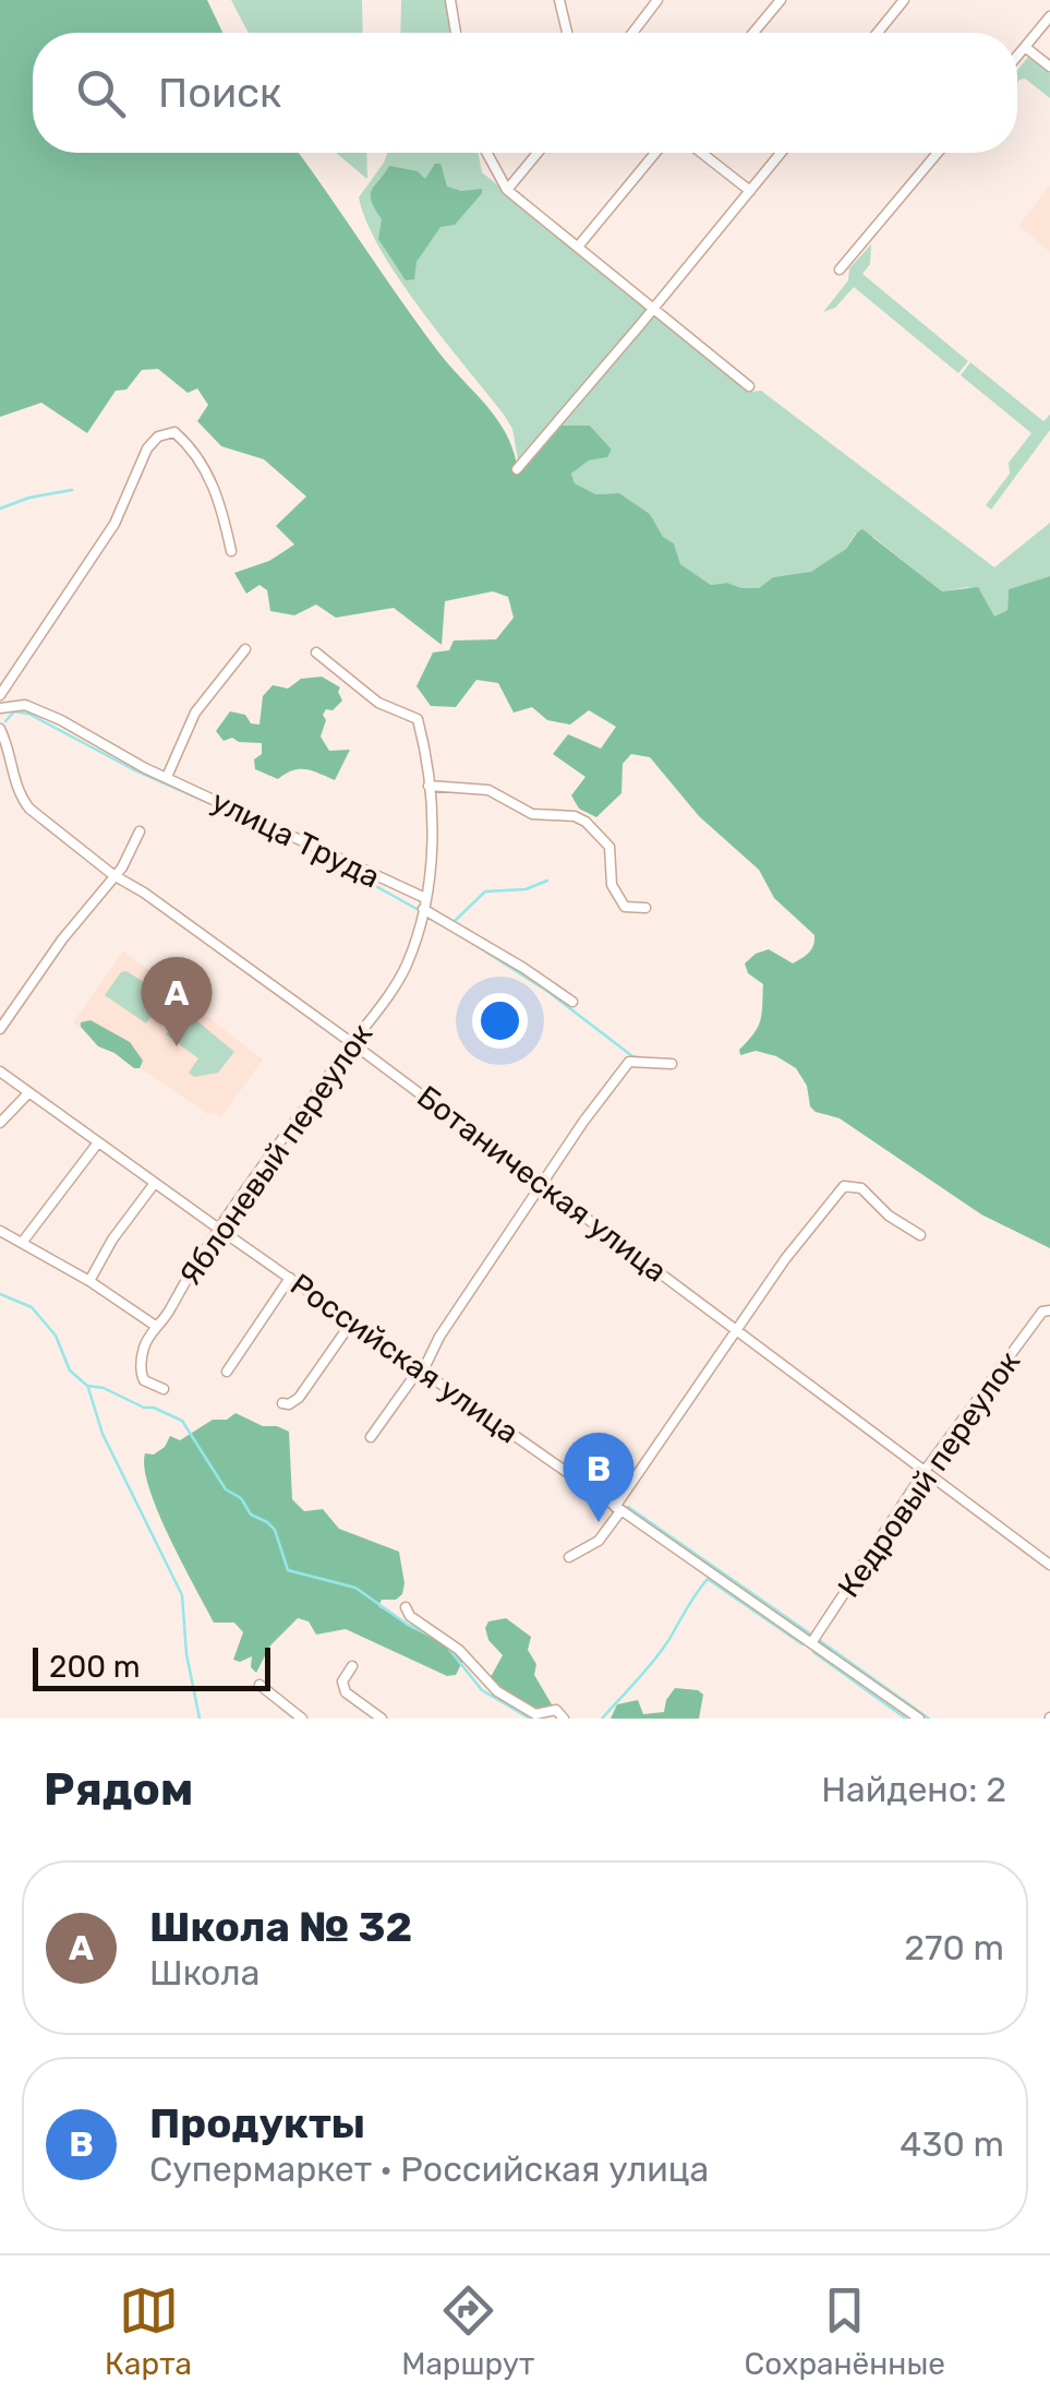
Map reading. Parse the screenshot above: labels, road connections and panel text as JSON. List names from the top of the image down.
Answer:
{
  "streets": {
    "street": [
      "улица Труда",
      "Яблоневый переулок",
      "Ботаническая улица",
      "Российская улица",
      "Кедровый переулок"
    ]
  },
  "crossings": [
    ["улица Труда", "Яблоневый переулок"],
    ["Яблоневый переулок", "Ботаническая улица"],
    ["Яблоневый переулок", "Российская улица"],
    ["Ботаническая улица", "Кедровый переулок"],
    ["Российская улица", "Кедровый переулок"]
  ],
  "scale_bar": "200 m",
  "page": {
    "search": "Поиск",
    "pins": ["A", "B"],
    "scale": "200 m",
    "heading": ["Рядом", "Найдено: 2"],
    "list": [
      {
        "mark": "A",
        "name": "Школа № 32",
        "note": "Школа",
        "value": "270 m"
      },
      {
        "mark": "B",
        "name": "Продукты",
        "note": "Супермаркет · Российская улица",
        "value": "430 m"
      }
    ],
    "nav": ["Карта", "Маршрут", "Сохранённые"]
  }
}
